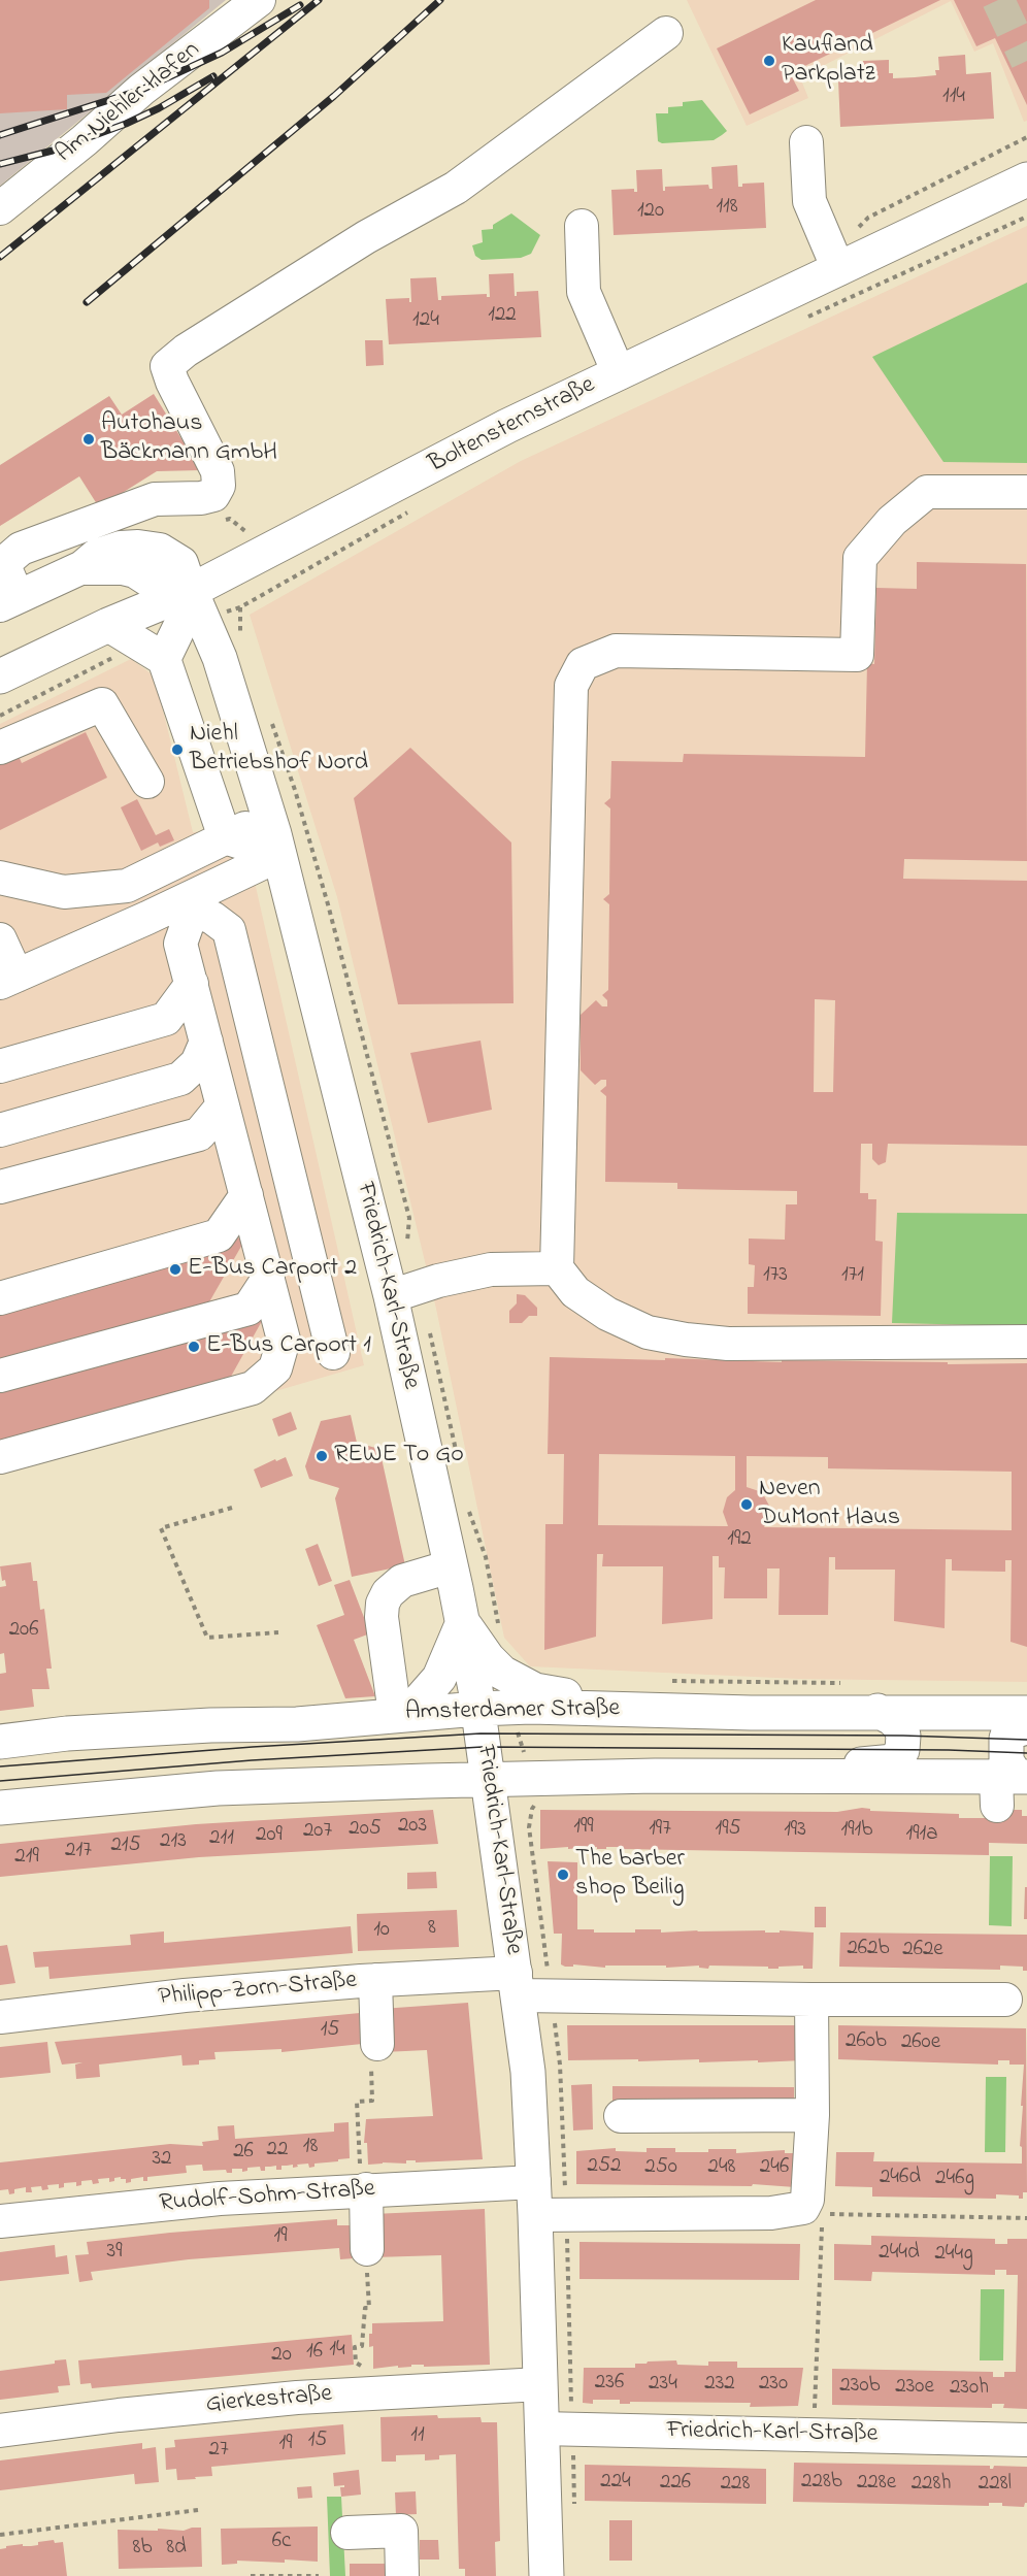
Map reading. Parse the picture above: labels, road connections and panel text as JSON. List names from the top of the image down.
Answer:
{
  "streets": {
    "main road": ["Boltensternstraße", "Friedrich-Karl-Straße", "Amsterdamer Straße"],
    "street": [
      "Am Niehler Hafen",
      "Philipp-Zorn-Straße",
      "Rudolf-Sohm-Straße",
      "Gierkestraße"
    ]
  },
  "crossings": [
    ["Boltensternstraße", "Friedrich-Karl-Straße"],
    ["Friedrich-Karl-Straße", "Amsterdamer Straße"],
    ["Friedrich-Karl-Straße", "Philipp-Zorn-Straße"],
    ["Friedrich-Karl-Straße", "Rudolf-Sohm-Straße"],
    ["Friedrich-Karl-Straße", "Gierkestraße"]
  ],
  "places": [
    "Kaufland Parkplatz",
    "Autohaus Bäckmann GmbH",
    "Niehl Betriebshof Nord",
    "E-Bus Carport 2",
    "E-Bus Carport 1",
    "REWE To Go",
    "Neven DuMont Haus",
    "The barber shop Beilig"
  ],
  "house_numbers": [
    "114",
    "118",
    "120",
    "122",
    "124",
    "173",
    "171",
    "192",
    "206",
    "203",
    "199",
    "205",
    "197",
    "195",
    "193",
    "191b",
    "207",
    "191a",
    "209",
    "211",
    "213",
    "215",
    "217",
    "219",
    "8",
    "10",
    "262b",
    "262e",
    "15",
    "260b",
    "260e",
    "18",
    "22",
    "26",
    "32",
    "252",
    "250",
    "248",
    "246",
    "246d",
    "246g",
    "19",
    "39",
    "244d",
    "244g",
    "14",
    "16",
    "20",
    "236",
    "234",
    "232",
    "230",
    "230b",
    "230e",
    "230h",
    "11",
    "15",
    "19",
    "27",
    "224",
    "228b",
    "226",
    "228e",
    "228",
    "228h",
    "228l",
    "6c",
    "8b",
    "8d"
  ]
}
